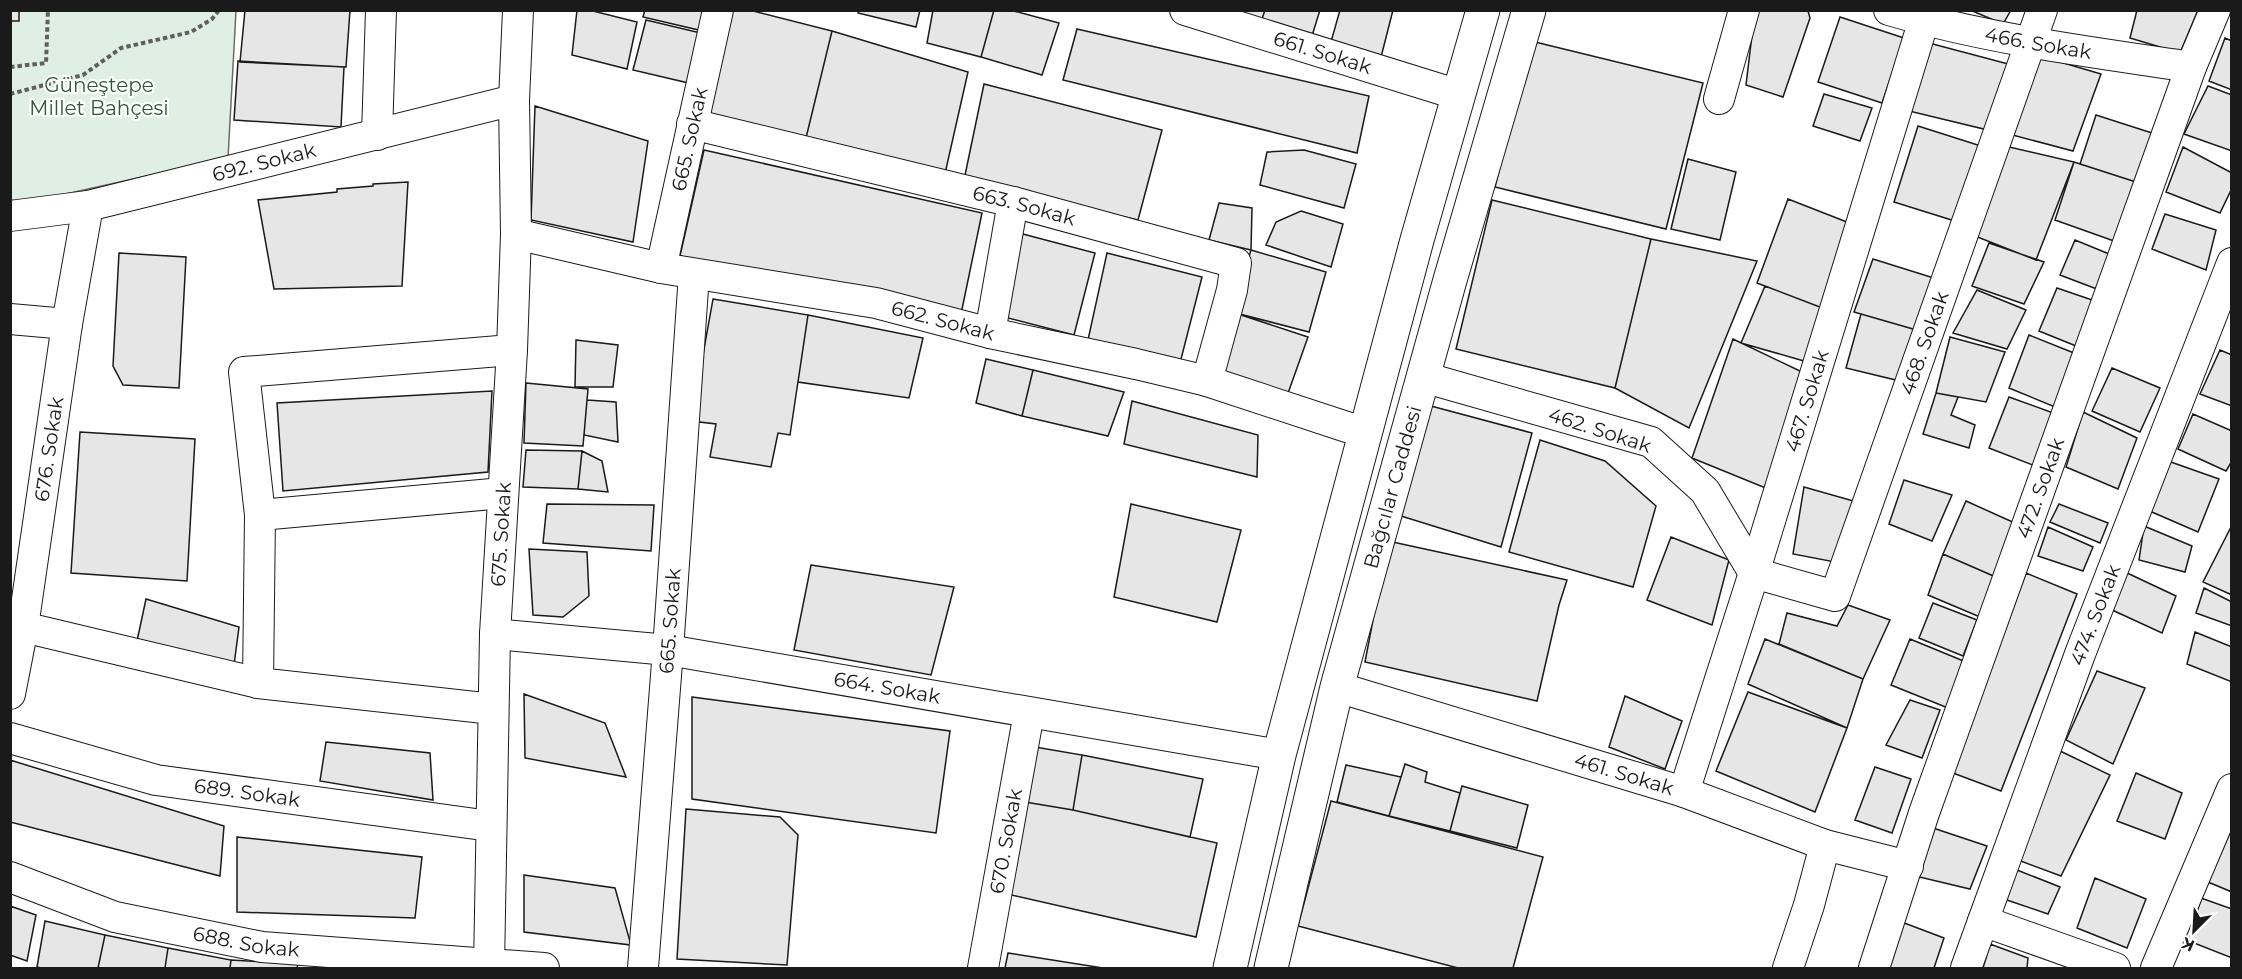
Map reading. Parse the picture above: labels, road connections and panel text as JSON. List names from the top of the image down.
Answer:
{
  "streets": {
    "main road": ["Bağcılar Caddesi"],
    "street": [
      "466. Sokak",
      "661. Sokak",
      "665. Sokak",
      "692. Sokak",
      "663. Sokak",
      "662. Sokak",
      "468. Sokak",
      "467. Sokak",
      "462. Sokak",
      "676. Sokak",
      "472. Sokak",
      "675. Sokak",
      "474. Sokak",
      "664. Sokak",
      "461. Sokak",
      "689. Sokak",
      "670. Sokak",
      "688. Sokak"
    ]
  },
  "crossings": [
    ["466. Sokak", "468. Sokak"],
    ["466. Sokak", "467. Sokak"],
    ["466. Sokak", "472. Sokak"],
    ["661. Sokak", "Bağcılar Caddesi"],
    ["665. Sokak", "663. Sokak"],
    ["665. Sokak", "662. Sokak"],
    ["665. Sokak", "664. Sokak"],
    ["692. Sokak", "676. Sokak"],
    ["692. Sokak", "675. Sokak"],
    ["663. Sokak", "662. Sokak"],
    ["662. Sokak", "Bağcılar Caddesi"],
    ["662. Sokak", "675. Sokak"],
    ["468. Sokak", "467. Sokak"],
    ["468. Sokak", "462. Sokak"],
    ["467. Sokak", "462. Sokak"],
    ["467. Sokak", "461. Sokak"],
    ["462. Sokak", "Bağcılar Caddesi"],
    ["Bağcılar Caddesi", "664. Sokak"],
    ["Bağcılar Caddesi", "461. Sokak"],
    ["472. Sokak", "461. Sokak"],
    ["675. Sokak", "664. Sokak"],
    ["675. Sokak", "689. Sokak"],
    ["675. Sokak", "688. Sokak"],
    ["664. Sokak", "670. Sokak"]
  ],
  "parks": ["Güneştepe Millet Bahçesi"],
  "north": "bottom left"
}
